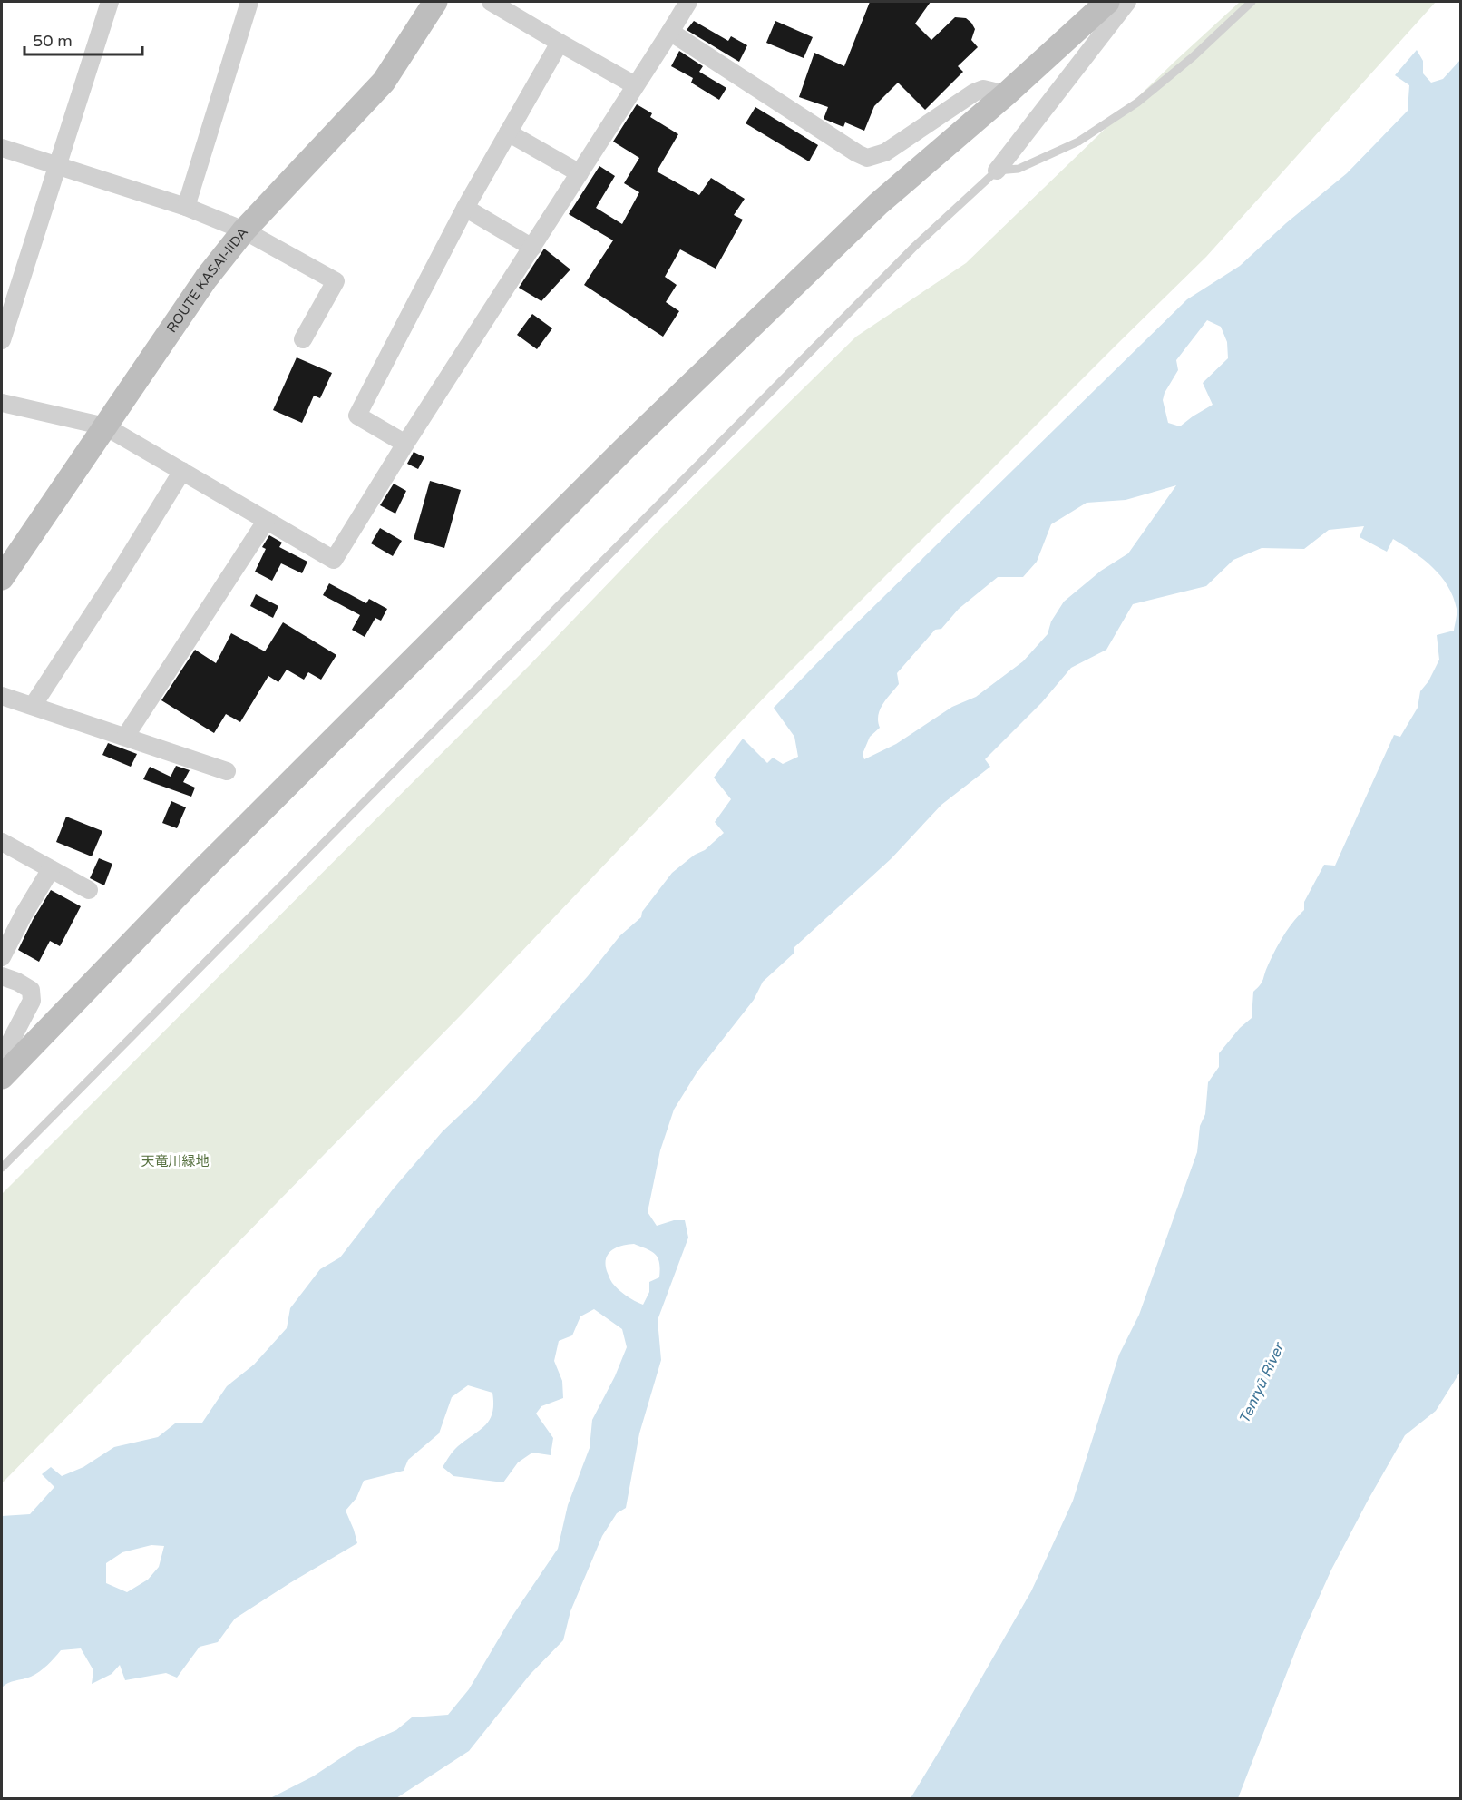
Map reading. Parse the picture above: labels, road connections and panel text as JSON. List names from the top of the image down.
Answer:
{
  "streets": {
    "street": ["ROUTE KASAI-IIDA"]
  },
  "water": ["Tenryū River"],
  "parks": ["天竜川緑地"],
  "scale_bar": "50 m"
}
